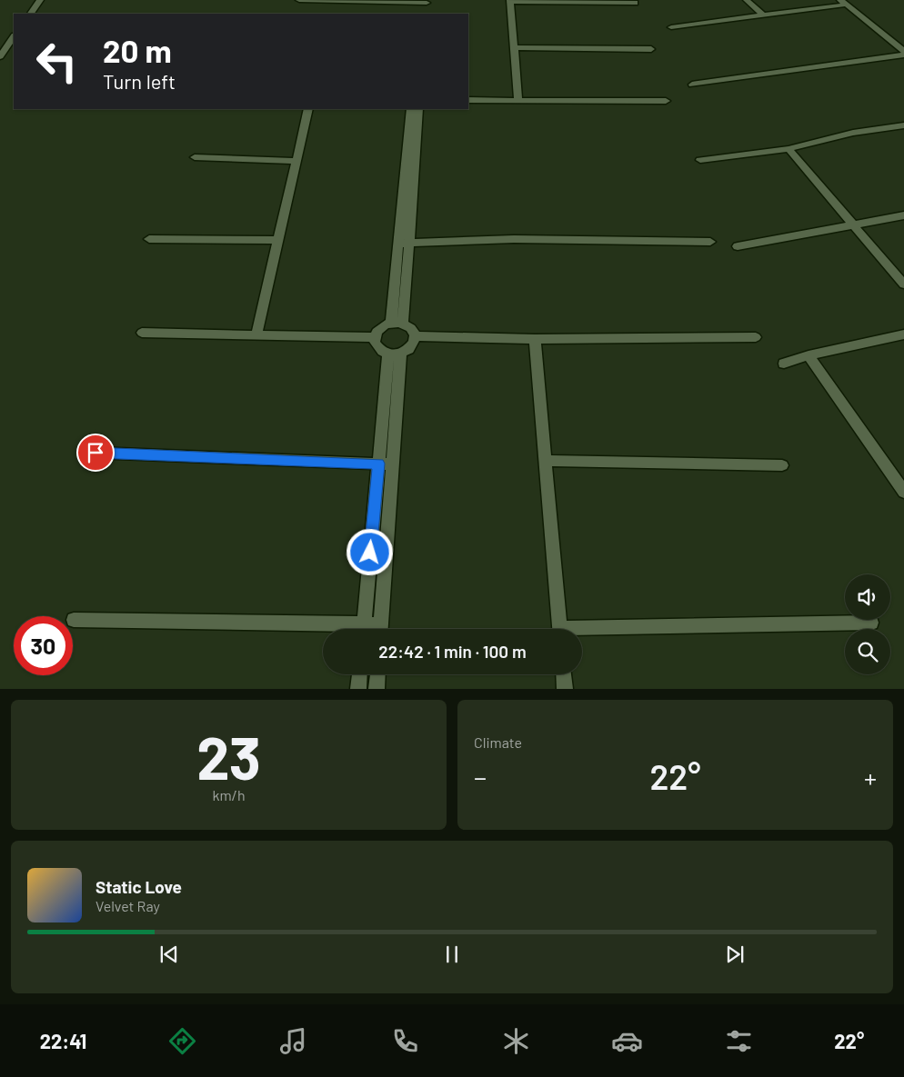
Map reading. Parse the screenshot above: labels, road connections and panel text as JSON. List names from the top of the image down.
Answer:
{
  "page": {
    "turn": ["20 m", "Turn left"],
    "limit": "30",
    "trip": "22:42 · 1 min · 100 m",
    "tile": [
      ["23", "km/h"],
      "Climate"
    ],
    "heat": ["−", "22°", "+"],
    "song": ["Static Love", "Velvet Ray"],
    "tabs": ["22:41", "22°"]
  }
}
